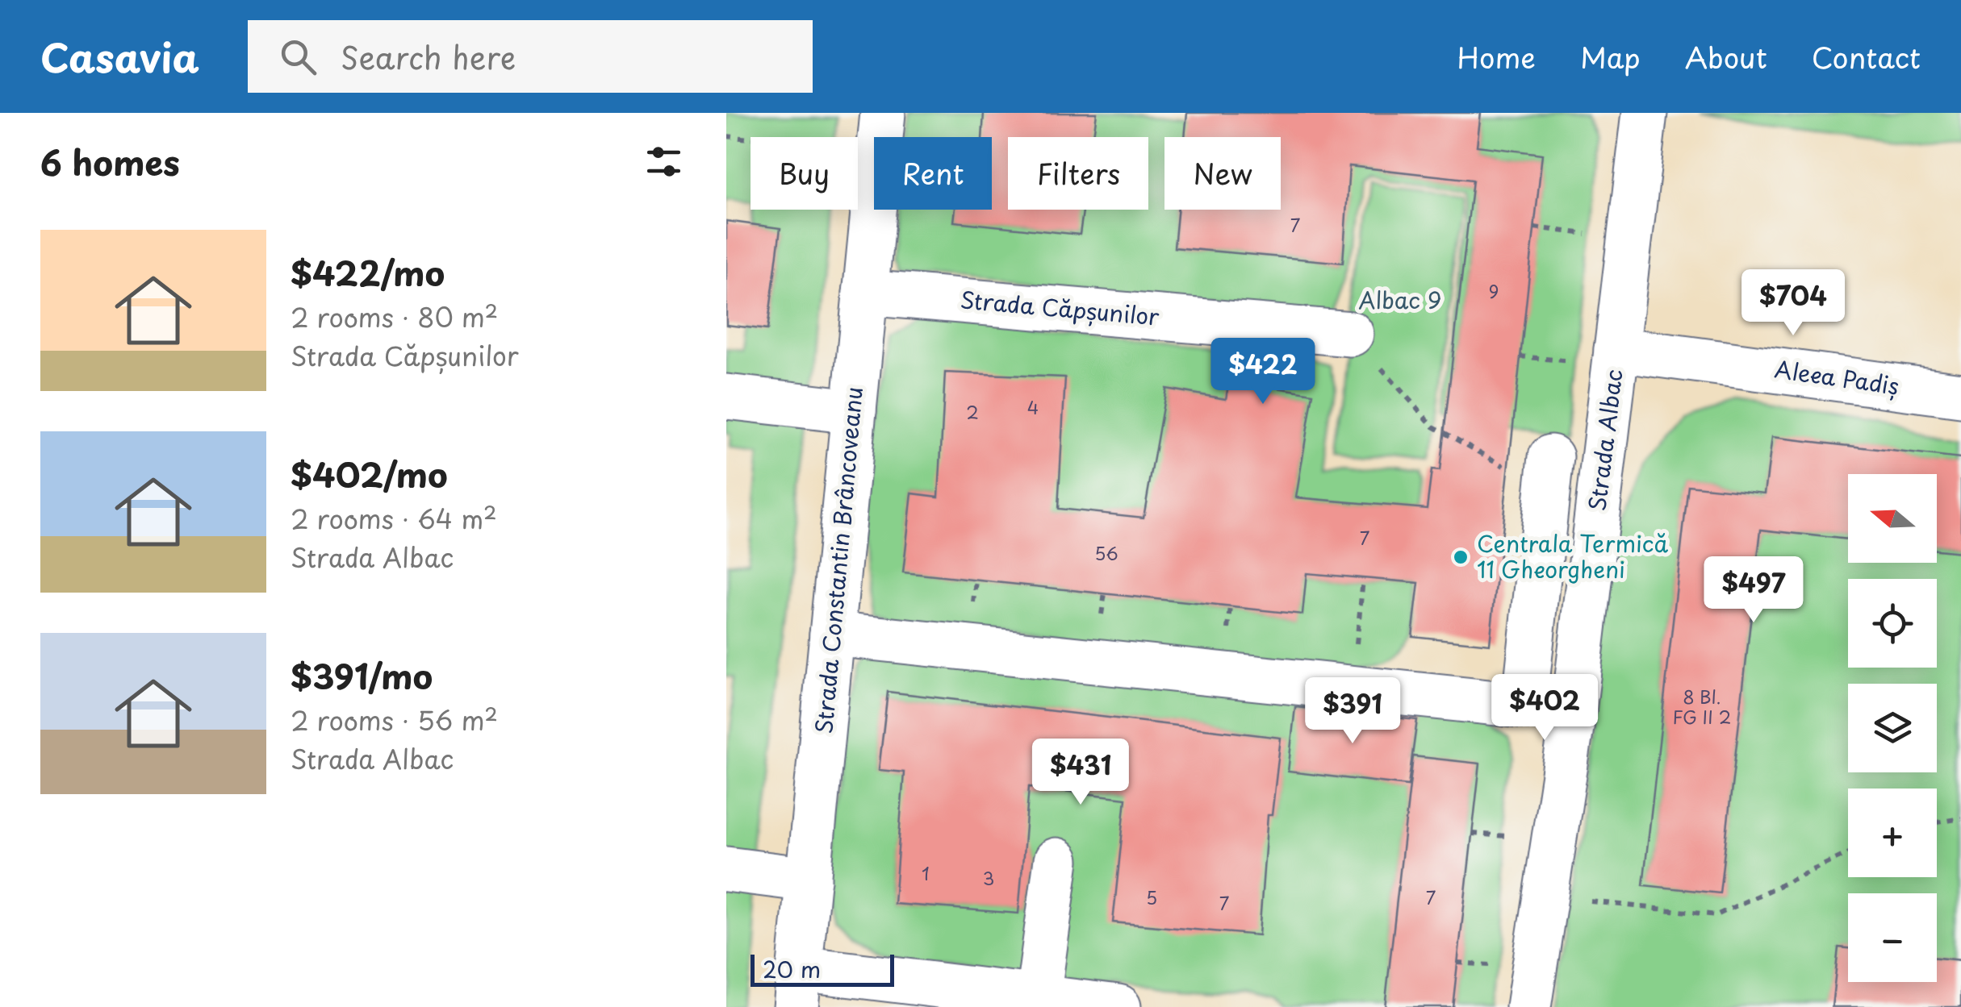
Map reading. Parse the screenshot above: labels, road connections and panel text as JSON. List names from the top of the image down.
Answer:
{
  "streets": {
    "street": [
      "Strada Căpșunilor",
      "Aleea Padiș",
      "Strada Albac",
      "Strada Constantin Brâncoveanu"
    ]
  },
  "crossings": [
    ["Strada Căpșunilor", "Strada Constantin Brâncoveanu"],
    ["Aleea Padiș", "Strada Albac"]
  ],
  "parks": ["Albac 9"],
  "places": ["Centrala Termică 11 Gheorgheni"],
  "house_numbers": [
    "7",
    "9",
    "4",
    "2",
    "7",
    "56",
    "8 Bl. FG II 2",
    "1",
    "3",
    "5",
    "7",
    "7"
  ],
  "scale_bar": "20 m",
  "north": "left",
  "page": {
    "header": "Casavia",
    "search": "Search here",
    "nav": [
      "Home",
      "Map",
      "About",
      "Contact"
    ],
    "heading": "6 homes",
    "chip": [
      "Buy",
      "Rent",
      "Filters",
      "New"
    ],
    "list": [
      {
        "name": "$422/mo",
        "note": "2 rooms · 80 m² · Strada Căpșunilor"
      },
      {
        "name": "$402/mo",
        "note": "2 rooms · 64 m² · Strada Albac"
      },
      {
        "name": "$391/mo",
        "note": "2 rooms · 56 m² · Strada Albac"
      }
    ],
    "price": [
      "$704",
      "$422",
      "$497",
      "$402",
      "$391",
      "$431"
    ],
    "map_buttons": ["+", "−"],
    "scale": "20 m"
  }
}
